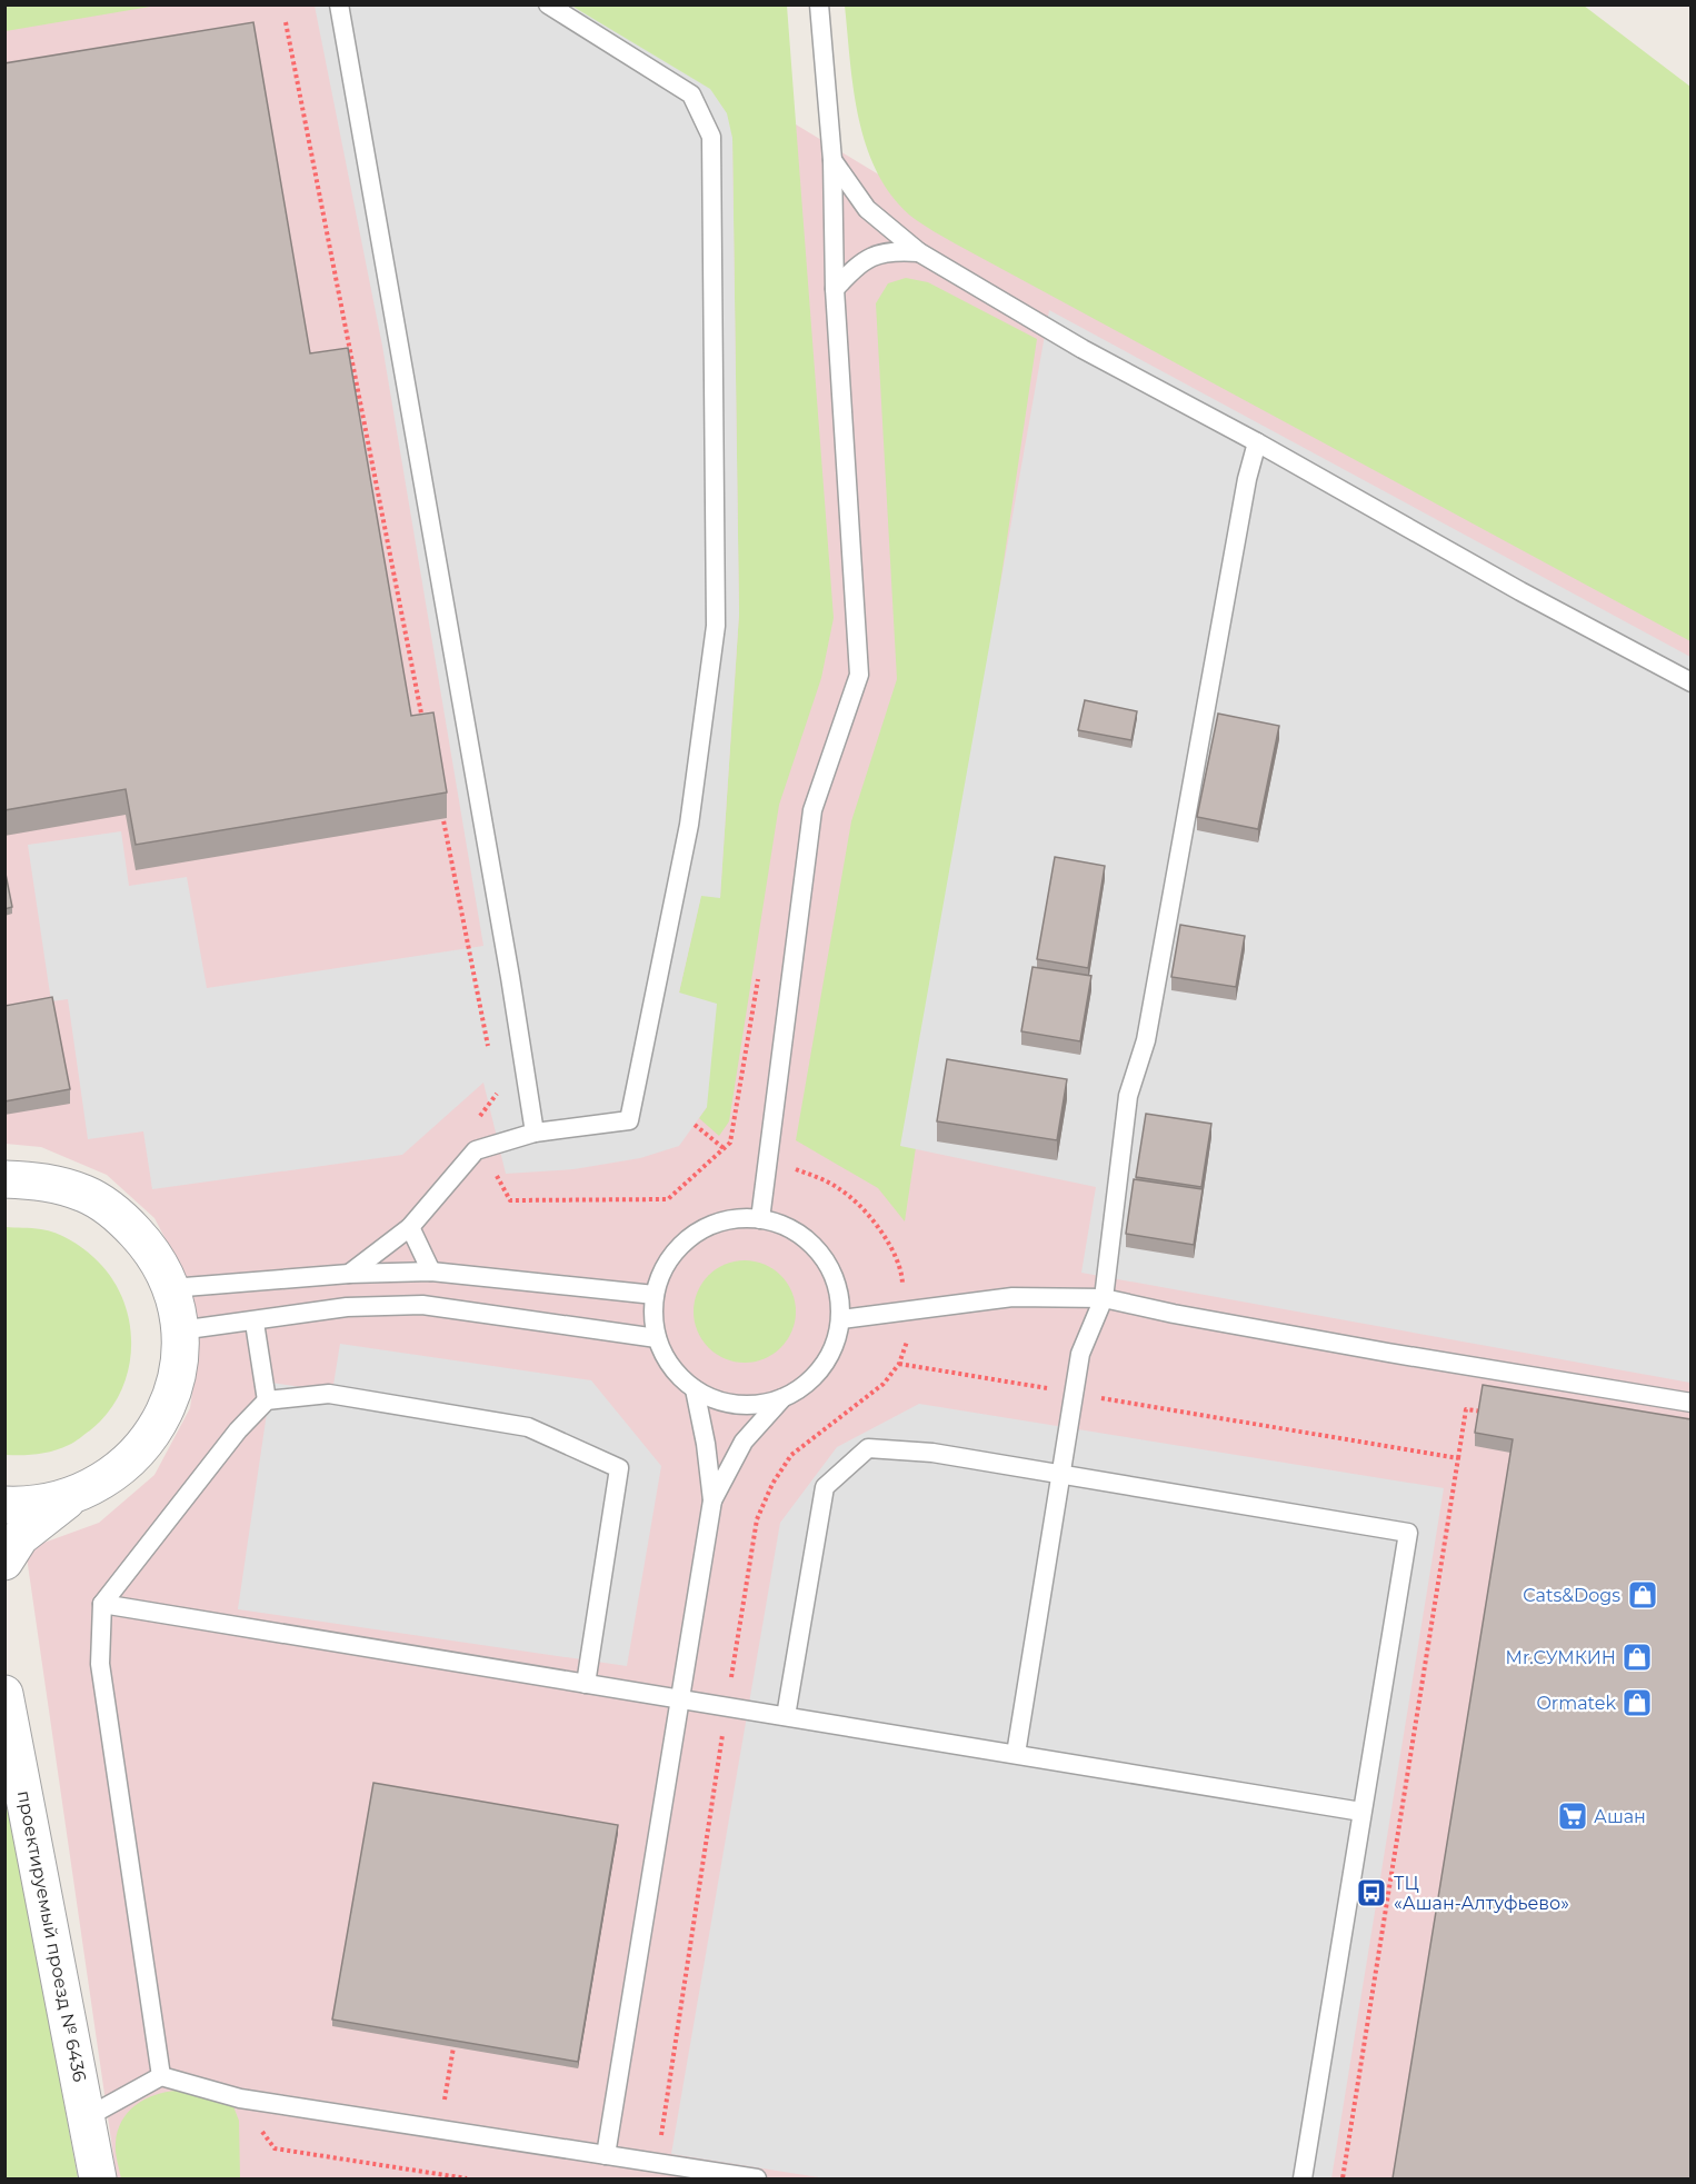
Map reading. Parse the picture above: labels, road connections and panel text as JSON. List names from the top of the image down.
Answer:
{
  "streets": {
    "street": ["проектируемый проезд № 6436"]
  },
  "places": {
    "shop": ["Cats&Dogs", "Mr.СУМКИН", "Ormatek"],
    "supermarket": ["Ашан"],
    "bus stop": ["ТЦ «Ашан-Алтуфьево»"]
  }
}
